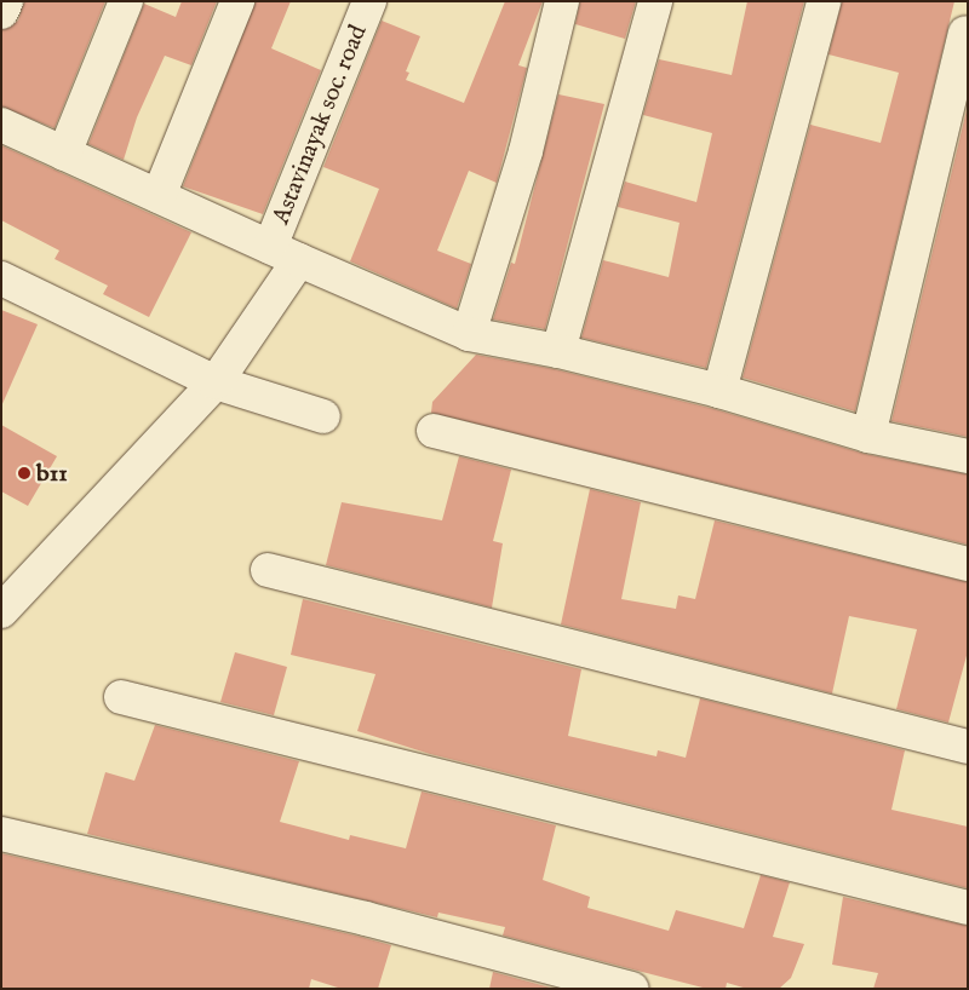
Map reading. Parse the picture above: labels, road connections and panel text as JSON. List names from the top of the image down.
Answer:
{
  "streets": {
    "street": ["Astavinayak soc. road"]
  },
  "places": ["b11"]
}
